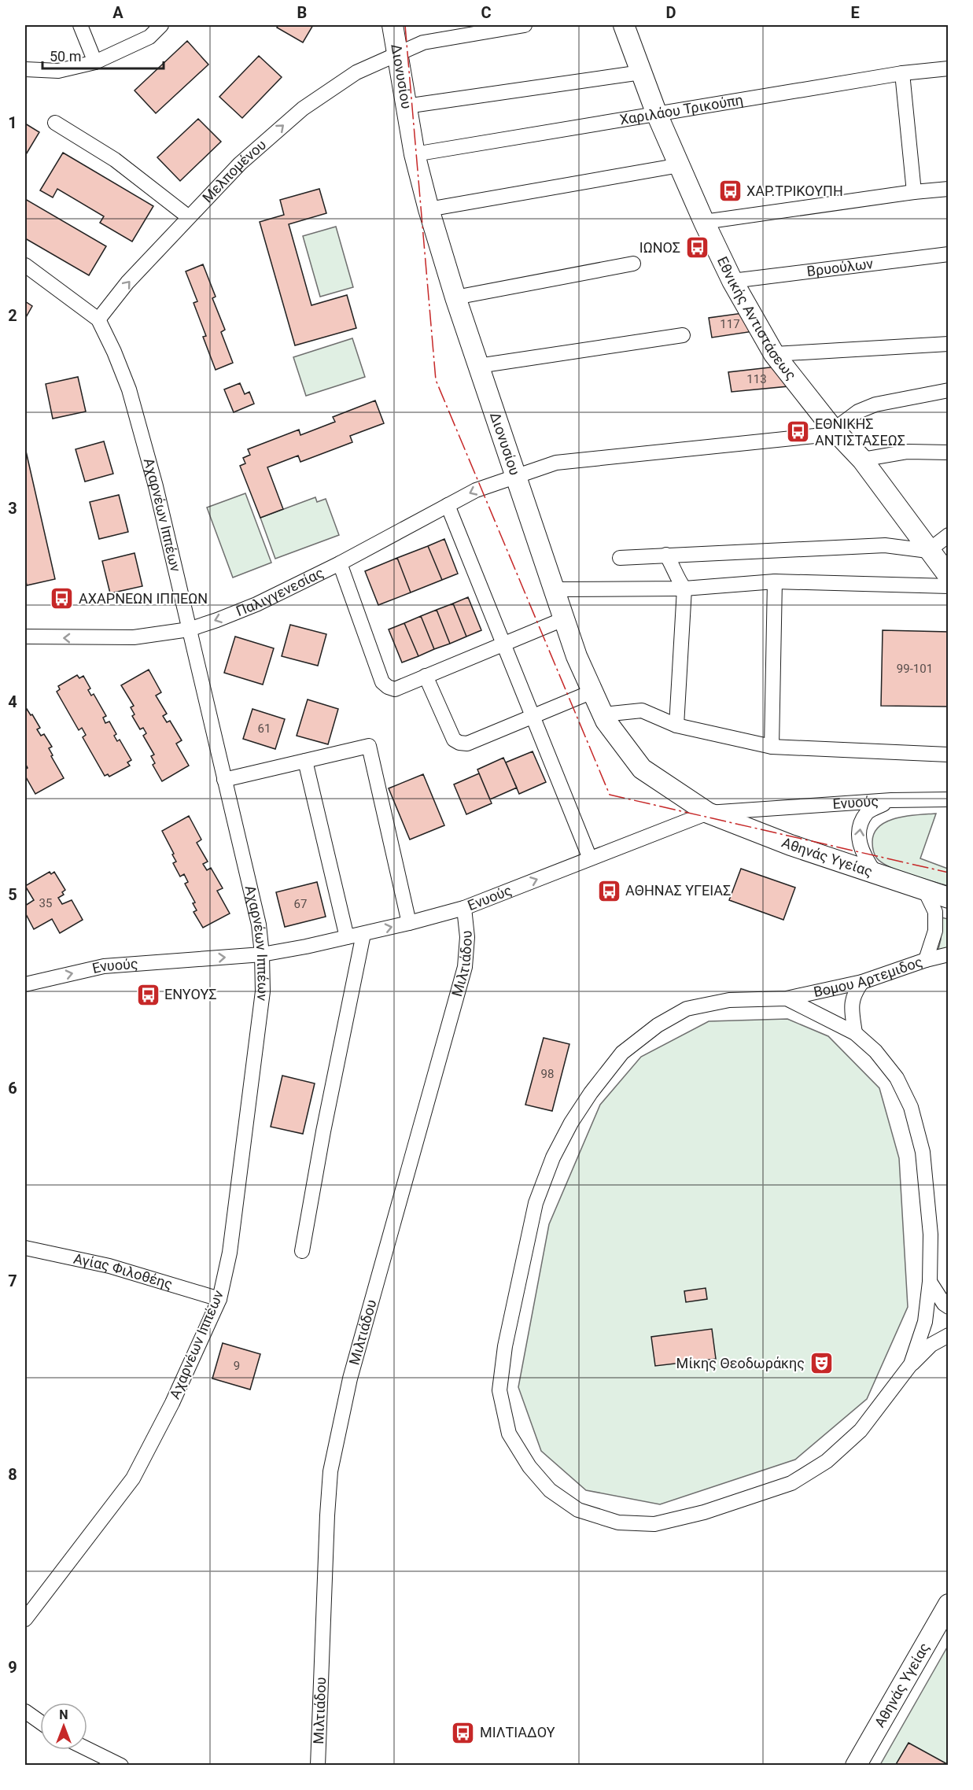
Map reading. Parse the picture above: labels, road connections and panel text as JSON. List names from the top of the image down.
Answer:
{
  "streets": {
    "street": [
      "Διονυσίου",
      "Χαριλάου Τρικούπη",
      "Μελπομένου",
      "Βρυούλων",
      "Εθνικής Αντιστάσεως",
      "Αχαρνέων Ιππέων",
      "Παλιγγενεσίας",
      "Ενυούς",
      "Αθηνάς Υγείας",
      "Μιλτιάδου",
      "Βομου Αρτεμιδος",
      "Αγίας Φιλοθέης"
    ]
  },
  "crossings": [
    ["Διονυσίου", "Χαριλάου Τρικούπη"],
    ["Διονυσίου", "Μελπομένου"],
    ["Διονυσίου", "Παλιγγενεσίας"],
    ["Διονυσίου", "Ενυούς"],
    ["Διονυσίου", "Αθηνάς Υγείας"],
    ["Χαριλάου Τρικούπη", "Εθνικής Αντιστάσεως"],
    ["Μελπομένου", "Αχαρνέων Ιππέων"],
    ["Βρυούλων", "Εθνικής Αντιστάσεως"],
    ["Εθνικής Αντιστάσεως", "Παλιγγενεσίας"],
    ["Αχαρνέων Ιππέων", "Παλιγγενεσίας"],
    ["Αχαρνέων Ιππέων", "Ενυούς"],
    ["Αχαρνέων Ιππέων", "Αγίας Φιλοθέης"],
    ["Ενυούς", "Αθηνάς Υγείας"],
    ["Ενυούς", "Μιλτιάδου"]
  ],
  "one_way": ["Μελπομένου", "Παλιγγενεσίας", "Ενυούς"],
  "places": {
    "bus stop": [
      "ΧΑΡ.ΤΡΙΚΟΥΠΗ",
      "ΙΩΝΟΣ",
      "ΕΘΝΙΚΗΣ ΑΝΤΙΣΤΑΣΕΩΣ",
      "ΑΧΑΡΝΕΩΝ ΙΠΠΕΩΝ",
      "ΑΘΗΝΑΣ ΥΓΕΙΑΣ",
      "ΕΝΥΟΥΣ",
      "ΜΙΛΤΙΑΔΟΥ"
    ],
    "theatre": ["Μίκης Θεοδωράκης"]
  },
  "house_numbers": [
    "117",
    "113",
    "99-101",
    "61",
    "35",
    "67",
    "98",
    "9"
  ],
  "scale_bar": "50 m",
  "north": "top",
  "grid": {
    "columns": [
      "A",
      "B",
      "C",
      "D",
      "E"
    ],
    "rows": [
      "1",
      "2",
      "3",
      "4",
      "5",
      "6",
      "7",
      "8",
      "9"
    ]
  }
}
